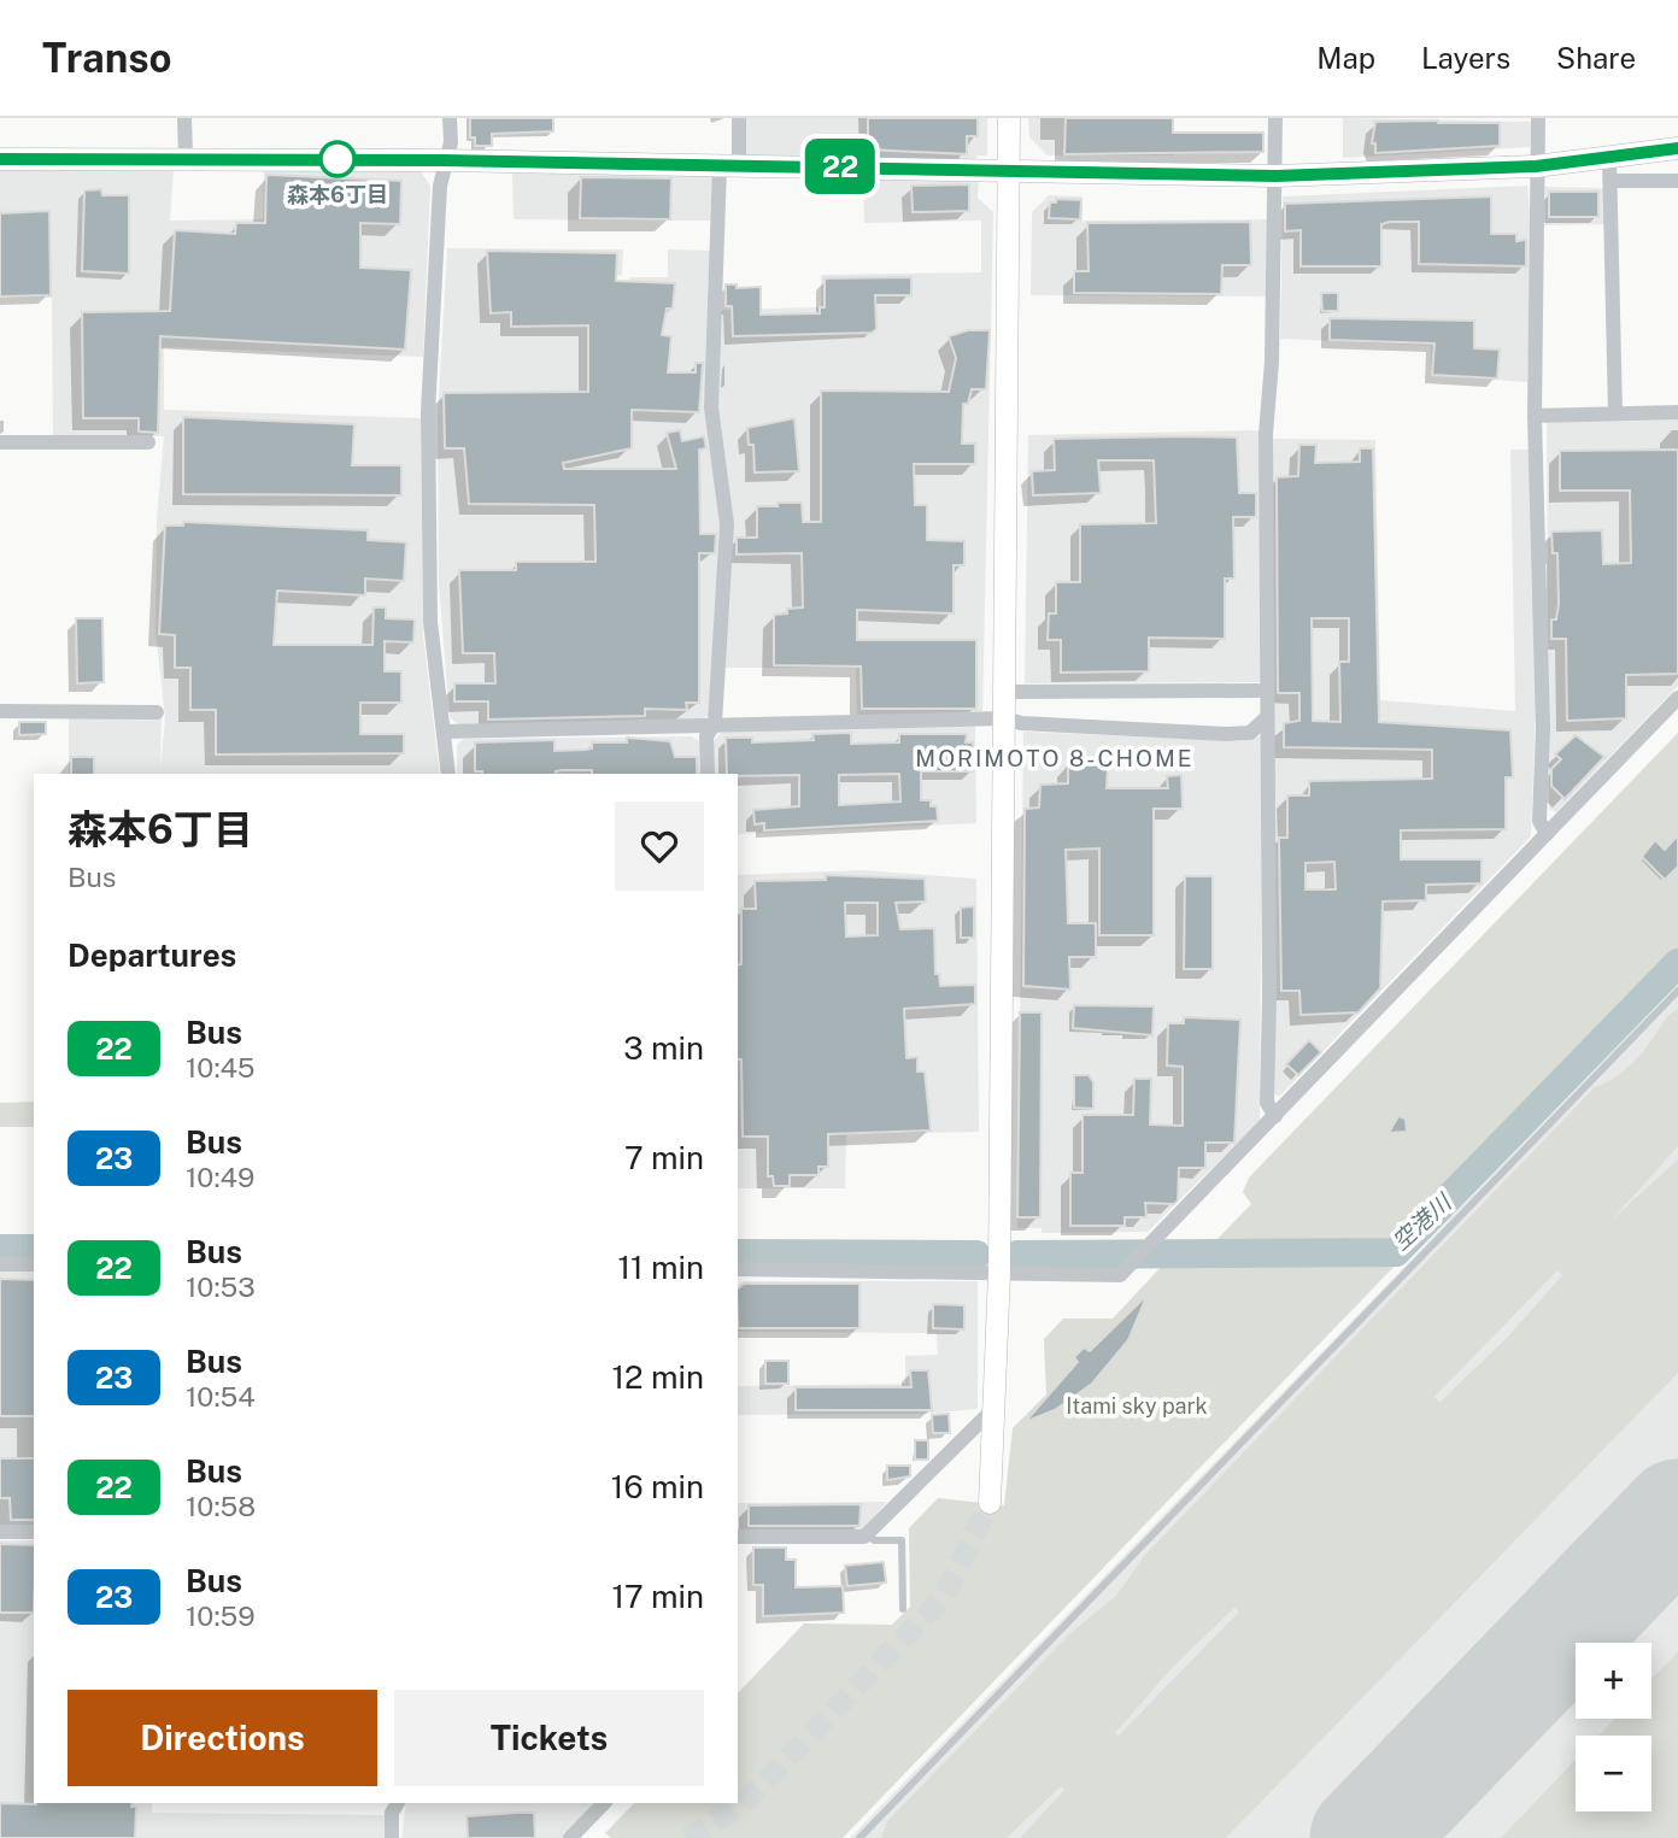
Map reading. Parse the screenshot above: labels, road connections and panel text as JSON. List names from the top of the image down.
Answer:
{
  "districts": ["MORIMOTO 8-CHOME"],
  "water": ["空港川"],
  "parks": ["Itami sky park"],
  "places": ["森本6丁目"],
  "lines": ["bus line 22"],
  "page": {
    "header": "Transo",
    "nav": ["Map", "Layers", "Share"],
    "on_map": "22",
    "heading": [
      ["森本6丁目", "Bus"],
      "Departures"
    ],
    "list": [
      {
        "mark": "22",
        "name": "Bus",
        "note": "10:45",
        "value": "3 min"
      },
      {
        "mark": "23",
        "name": "Bus",
        "note": "10:49",
        "value": "7 min"
      },
      {
        "mark": "22",
        "name": "Bus",
        "note": "10:53",
        "value": "11 min"
      },
      {
        "mark": "23",
        "name": "Bus",
        "note": "10:54",
        "value": "12 min"
      },
      {
        "mark": "22",
        "name": "Bus",
        "note": "10:58",
        "value": "16 min"
      },
      {
        "mark": "23",
        "name": "Bus",
        "note": "10:59",
        "value": "17 min"
      }
    ],
    "map_buttons": ["+", "−"],
    "buttons": ["Directions", "Tickets"]
  }
}
